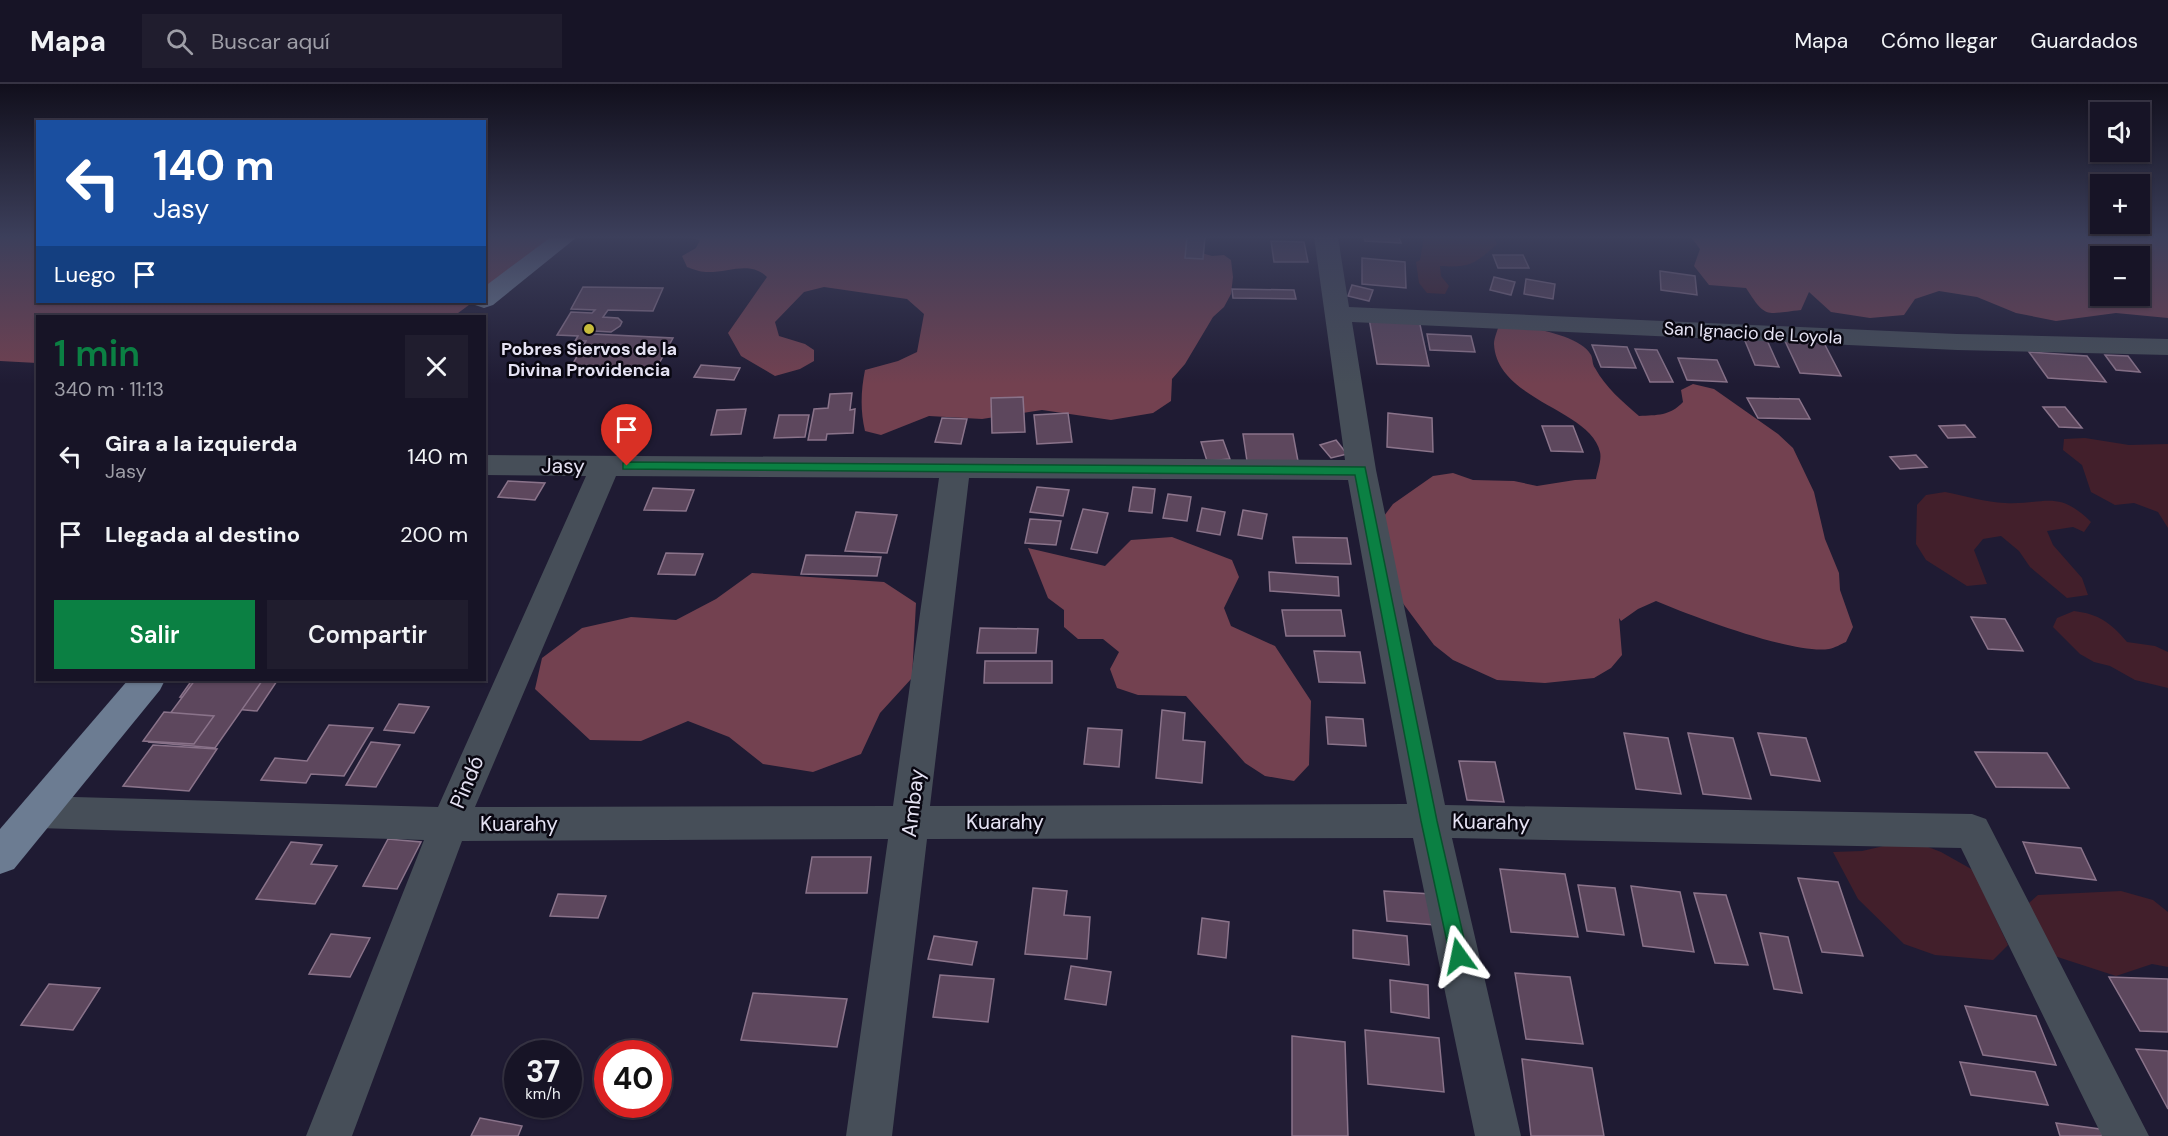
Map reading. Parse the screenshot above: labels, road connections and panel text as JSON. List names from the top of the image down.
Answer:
{
  "streets": {
    "street": [
      "San Ignacio de Loyola",
      "Jasy",
      "Pindó",
      "Ambay",
      "Kuarahy"
    ]
  },
  "crossings": [
    ["Jasy", "Pindó"],
    ["Jasy", "Ambay"],
    ["Pindó", "Kuarahy"],
    ["Ambay", "Kuarahy"]
  ],
  "places": ["Pobres Siervos de la Divina Providencia"],
  "page": {
    "header": "Mapa",
    "search": "Buscar aquí",
    "nav": ["Mapa", "Cómo llegar", "Guardados"],
    "map_buttons": ["+", "−"],
    "turn": ["140 m", "Jasy"],
    "then": "Luego",
    "heading": ["1 min", "340 m · 11:13"],
    "list": [
      {
        "name": "Gira a la izquierda",
        "note": "Jasy",
        "value": "140 m"
      },
      {
        "name": "Llegada al destino",
        "value": "200 m"
      }
    ],
    "buttons": ["Salir", "Compartir"],
    "speed": "37 km/h",
    "limit": "40"
  }
}
